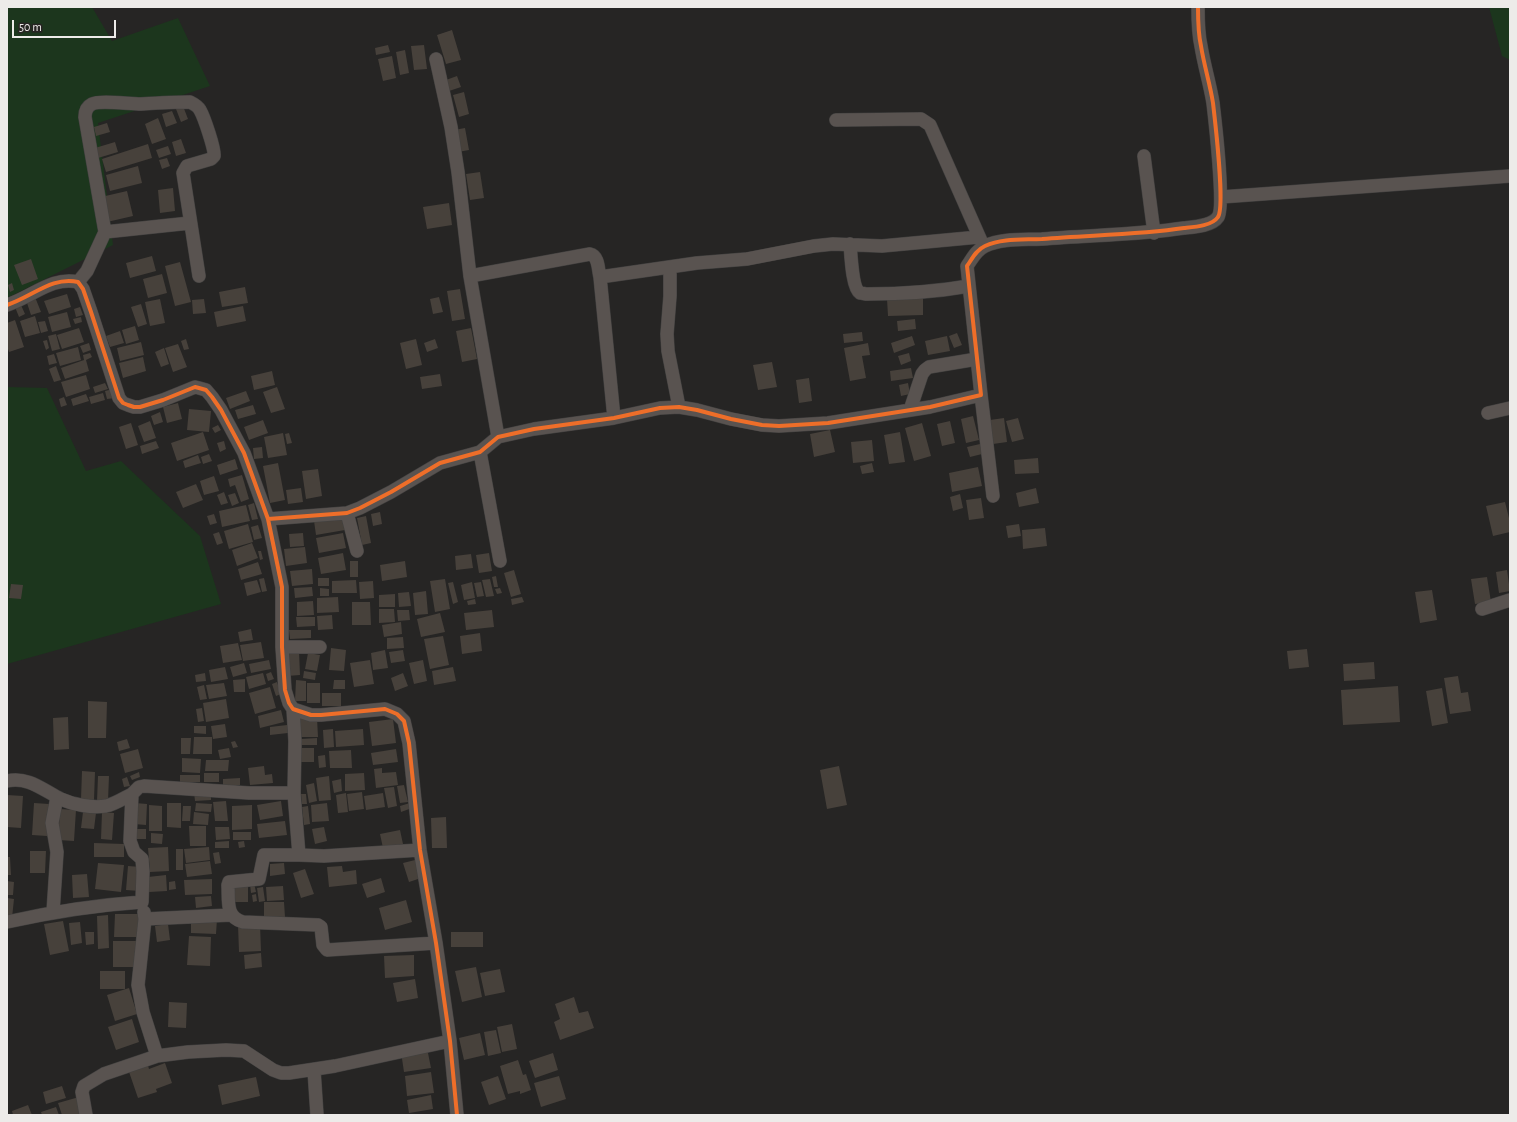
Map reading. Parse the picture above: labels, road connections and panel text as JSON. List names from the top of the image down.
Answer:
{
  "scale_bar": "50 m"
}
